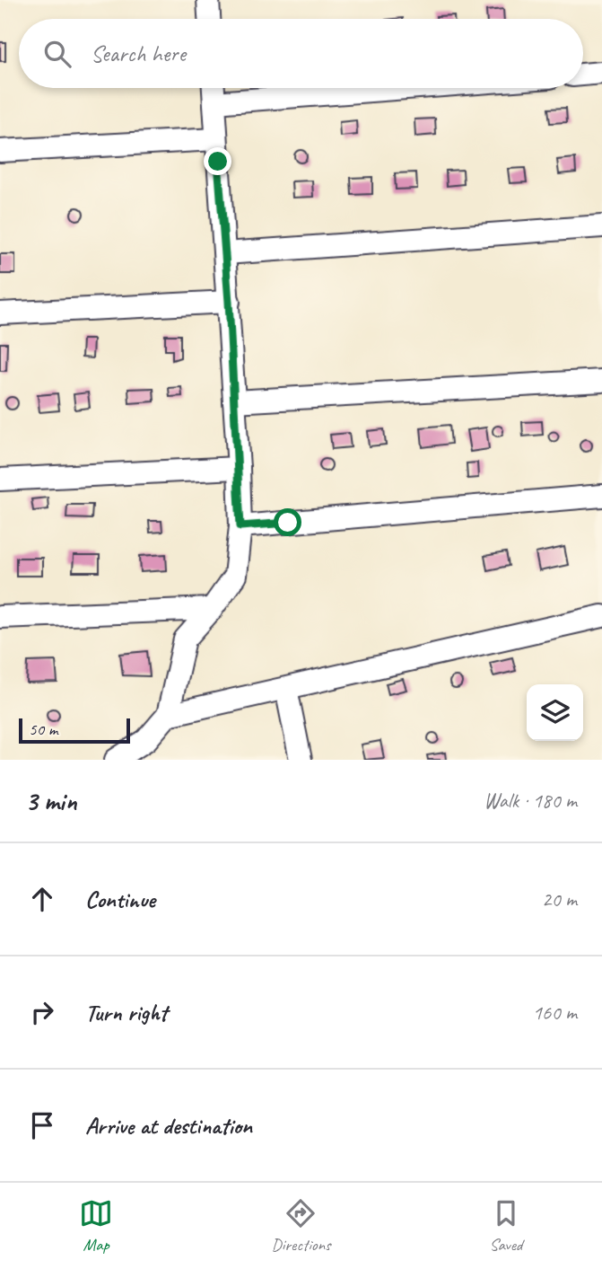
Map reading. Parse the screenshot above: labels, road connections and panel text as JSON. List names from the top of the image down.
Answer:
{
  "scale_bar": "50 m",
  "page": {
    "search": "Search here",
    "scale": "50 m",
    "heading": ["3 min", "Walk · 180 m"],
    "list": [
      ["Continue", "20 m"],
      ["Turn right", "160 m"],
      "Arrive at destination"
    ],
    "nav": ["Map", "Directions", "Saved"]
  }
}
